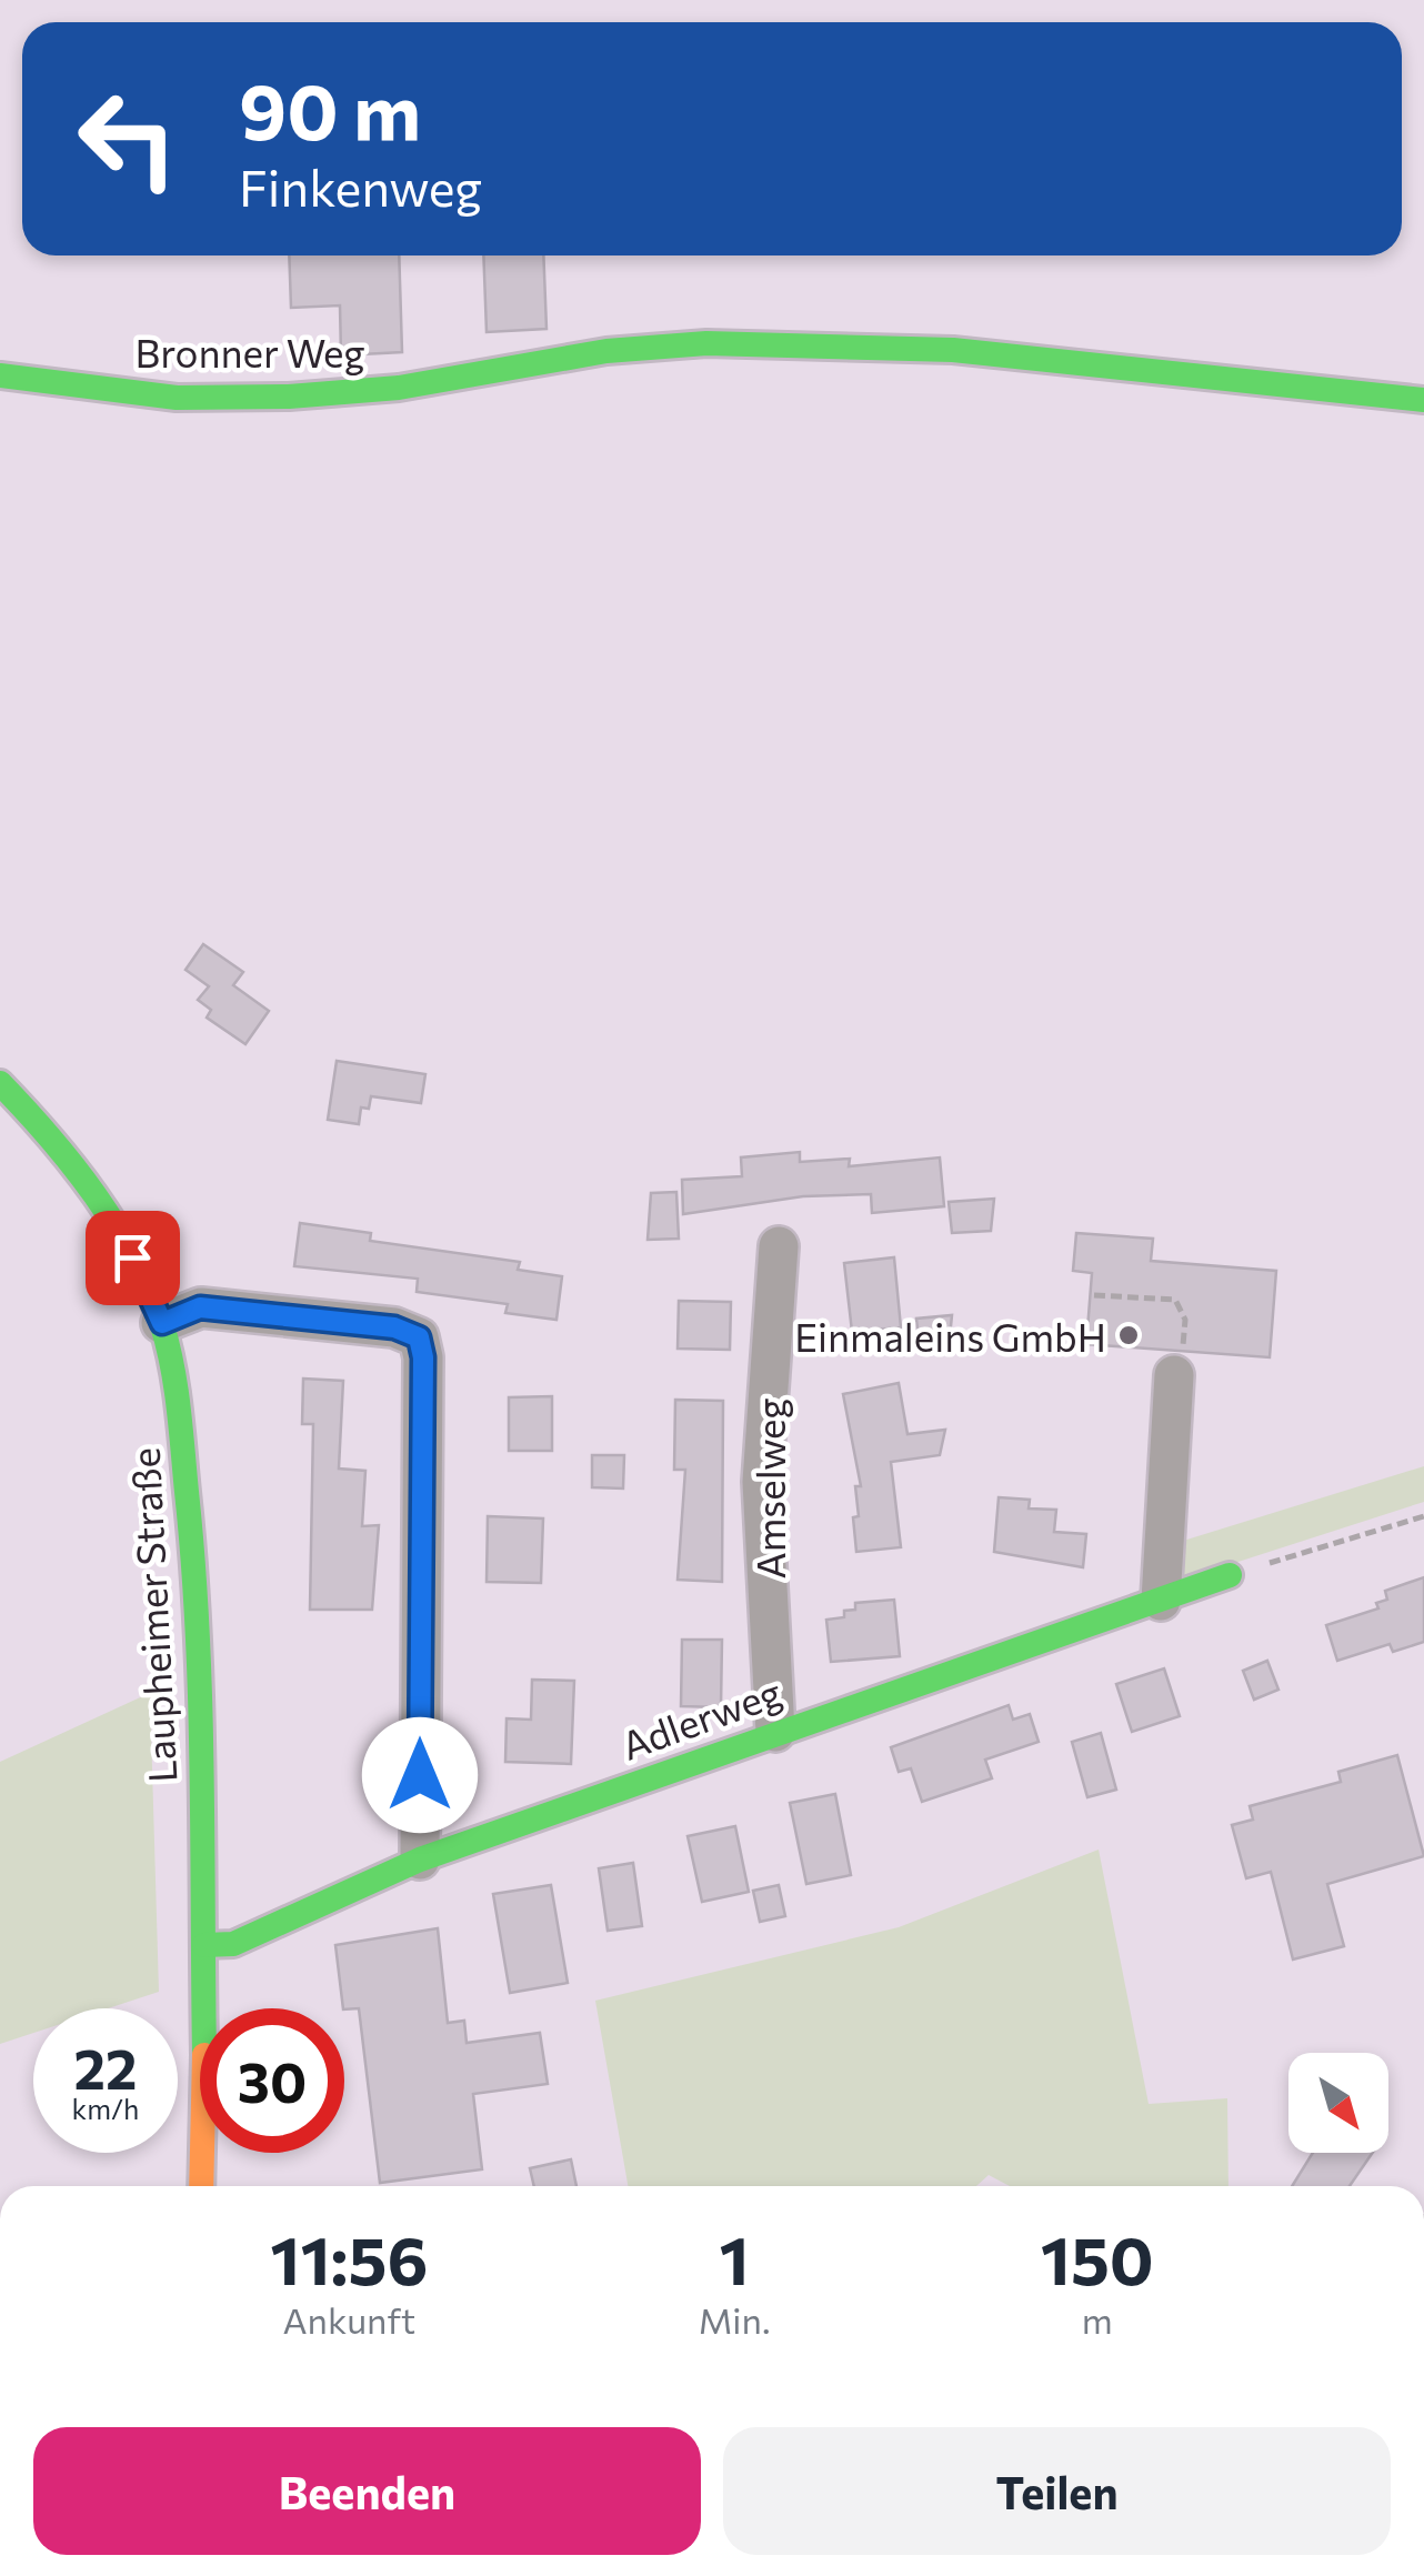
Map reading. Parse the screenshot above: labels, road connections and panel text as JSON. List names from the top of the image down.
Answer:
{
  "streets": {
    "street": [
      "Bronner Weg",
      "Amselweg",
      "Laupheimer Straße",
      "Adlerweg"
    ]
  },
  "crossings": [
    ["Amselweg", "Adlerweg"],
    ["Laupheimer Straße", "Adlerweg"]
  ],
  "places": ["Einmaleins GmbH"],
  "north": "bottom right",
  "page": {
    "turn": ["90 m", "Finkenweg"],
    "speed": "22 km/h",
    "limit": "30",
    "eta": [
      "11:56",
      "Ankunft",
      "1",
      "Min.",
      "150",
      "m"
    ],
    "buttons": ["Beenden", "Teilen"]
  }
}
